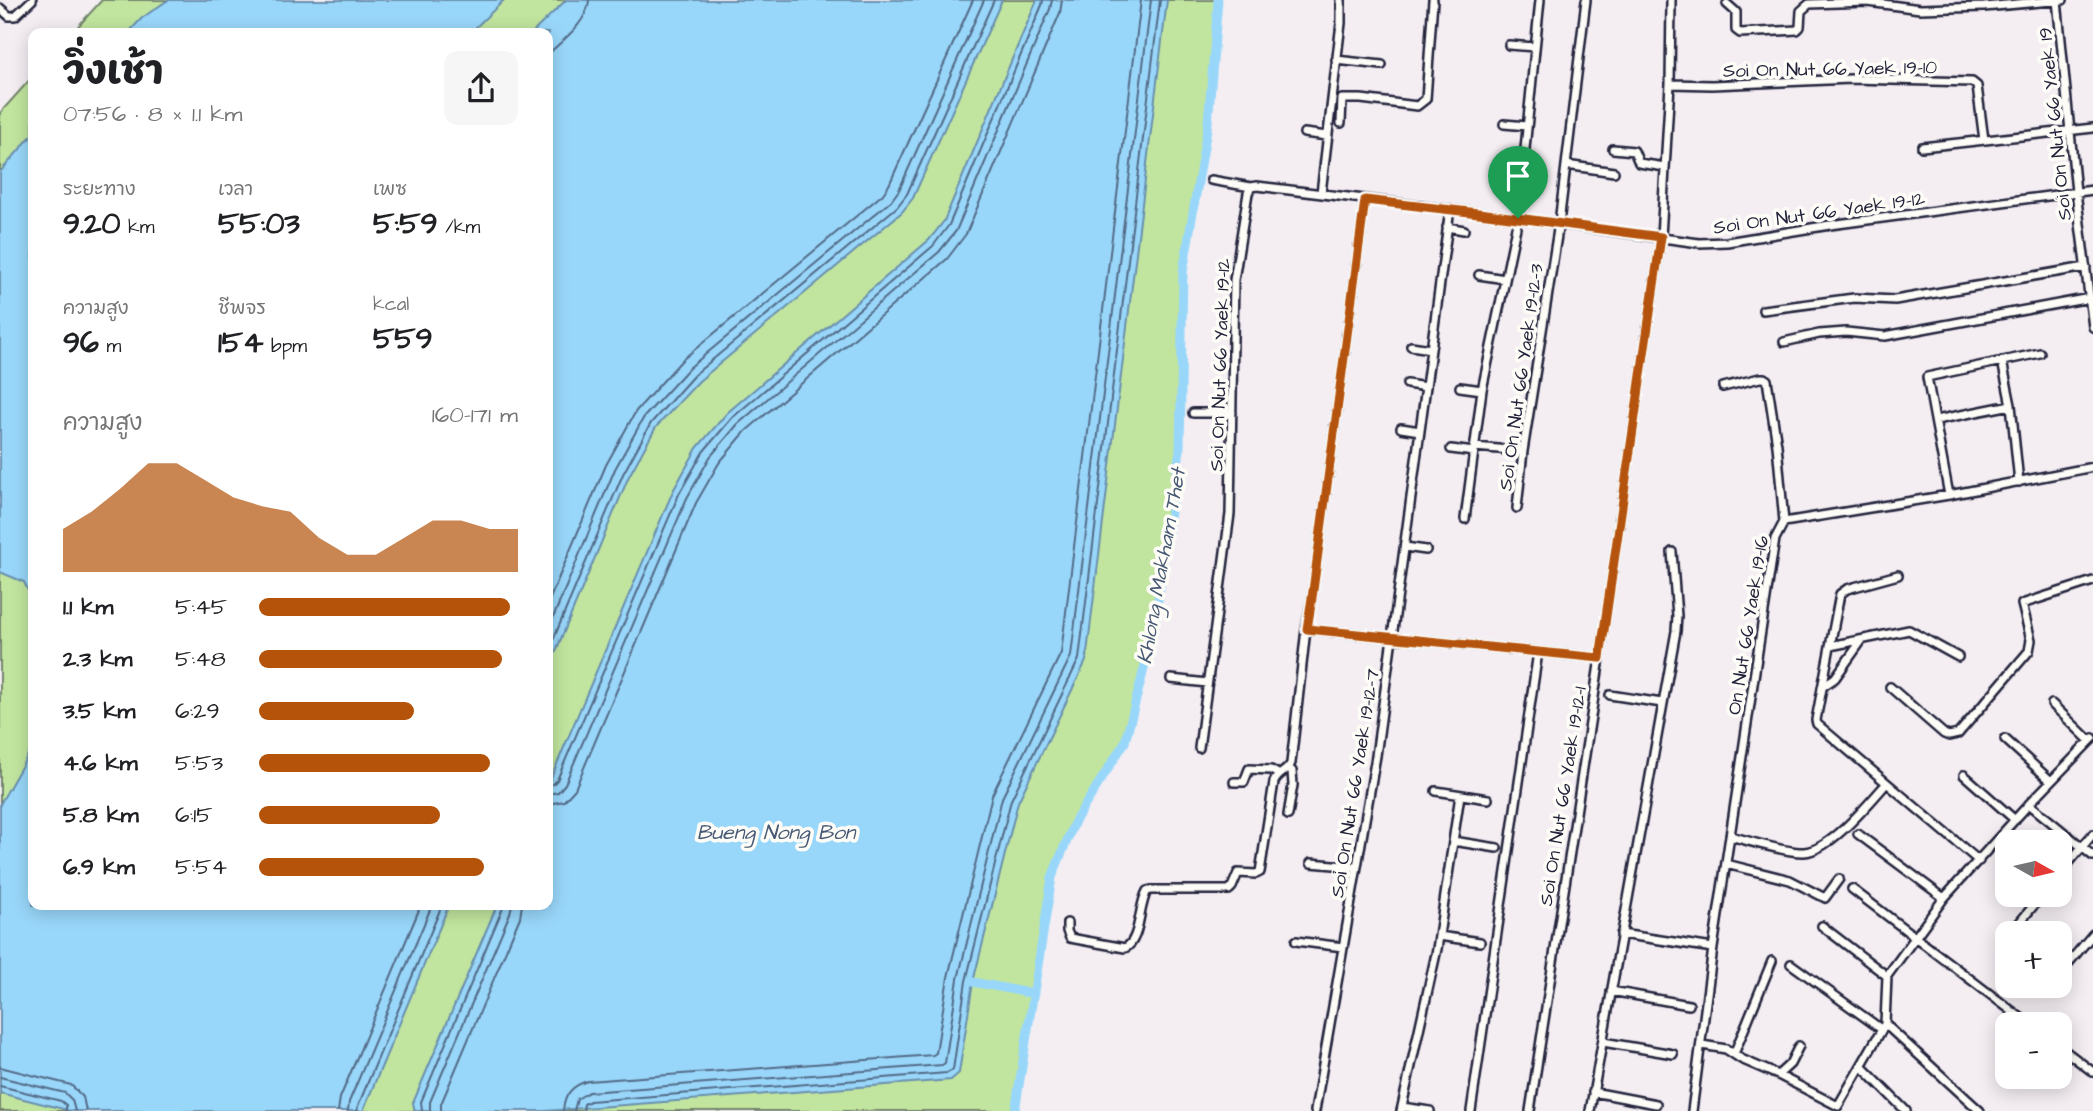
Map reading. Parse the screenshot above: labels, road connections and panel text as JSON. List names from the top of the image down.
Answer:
{
  "streets": {
    "street": [
      "Soi On Nut 66 Yaek 19-10",
      "Soi On Nut 66 Yaek 19",
      "Soi On Nut 66 Yaek 19-12",
      "Soi On Nut 66 Yaek 19-12-3",
      "On Nut 66 Yaek 19-16",
      "Soi On Nut 66 Yaek 19-12-7",
      "Soi On Nut 66 Yaek 19-12-1"
    ]
  },
  "crossings": [
    ["Soi On Nut 66 Yaek 19-10", "Soi On Nut 66 Yaek 19-12-1"],
    ["Soi On Nut 66 Yaek 19", "Soi On Nut 66 Yaek 19-12"],
    ["Soi On Nut 66 Yaek 19-12", "Soi On Nut 66 Yaek 19-12-3"],
    ["Soi On Nut 66 Yaek 19-12", "Soi On Nut 66 Yaek 19-12-7"],
    ["Soi On Nut 66 Yaek 19-12", "Soi On Nut 66 Yaek 19-12-1"]
  ],
  "water": ["Khlong Makham Thet", "Bueng Nong Bon"],
  "north": "right",
  "page": {
    "heading": ["วิ่งเช้า", "07:56 · 8 × 1.1 km"],
    "stats": [
      ["ระยะทาง", "9.20 km"],
      ["เวลา", "55:03"],
      ["เพซ", "5:59 /km"],
      ["ความสูง", "96 m"],
      ["ชีพจร", "154 bpm"],
      ["kcal", "559"]
    ],
    "chart": ["ความสูง", "160–171 m"],
    "list": [
      {
        "name": "1.1 km",
        "note": "5:45"
      },
      {
        "name": "2.3 km",
        "note": "5:48"
      },
      {
        "name": "3.5 km",
        "note": "6:29"
      },
      {
        "name": "4.6 km",
        "note": "5:53"
      },
      {
        "name": "5.8 km",
        "note": "6:15"
      },
      {
        "name": "6.9 km",
        "note": "5:54"
      }
    ],
    "map_buttons": ["+", "−"]
  }
}
